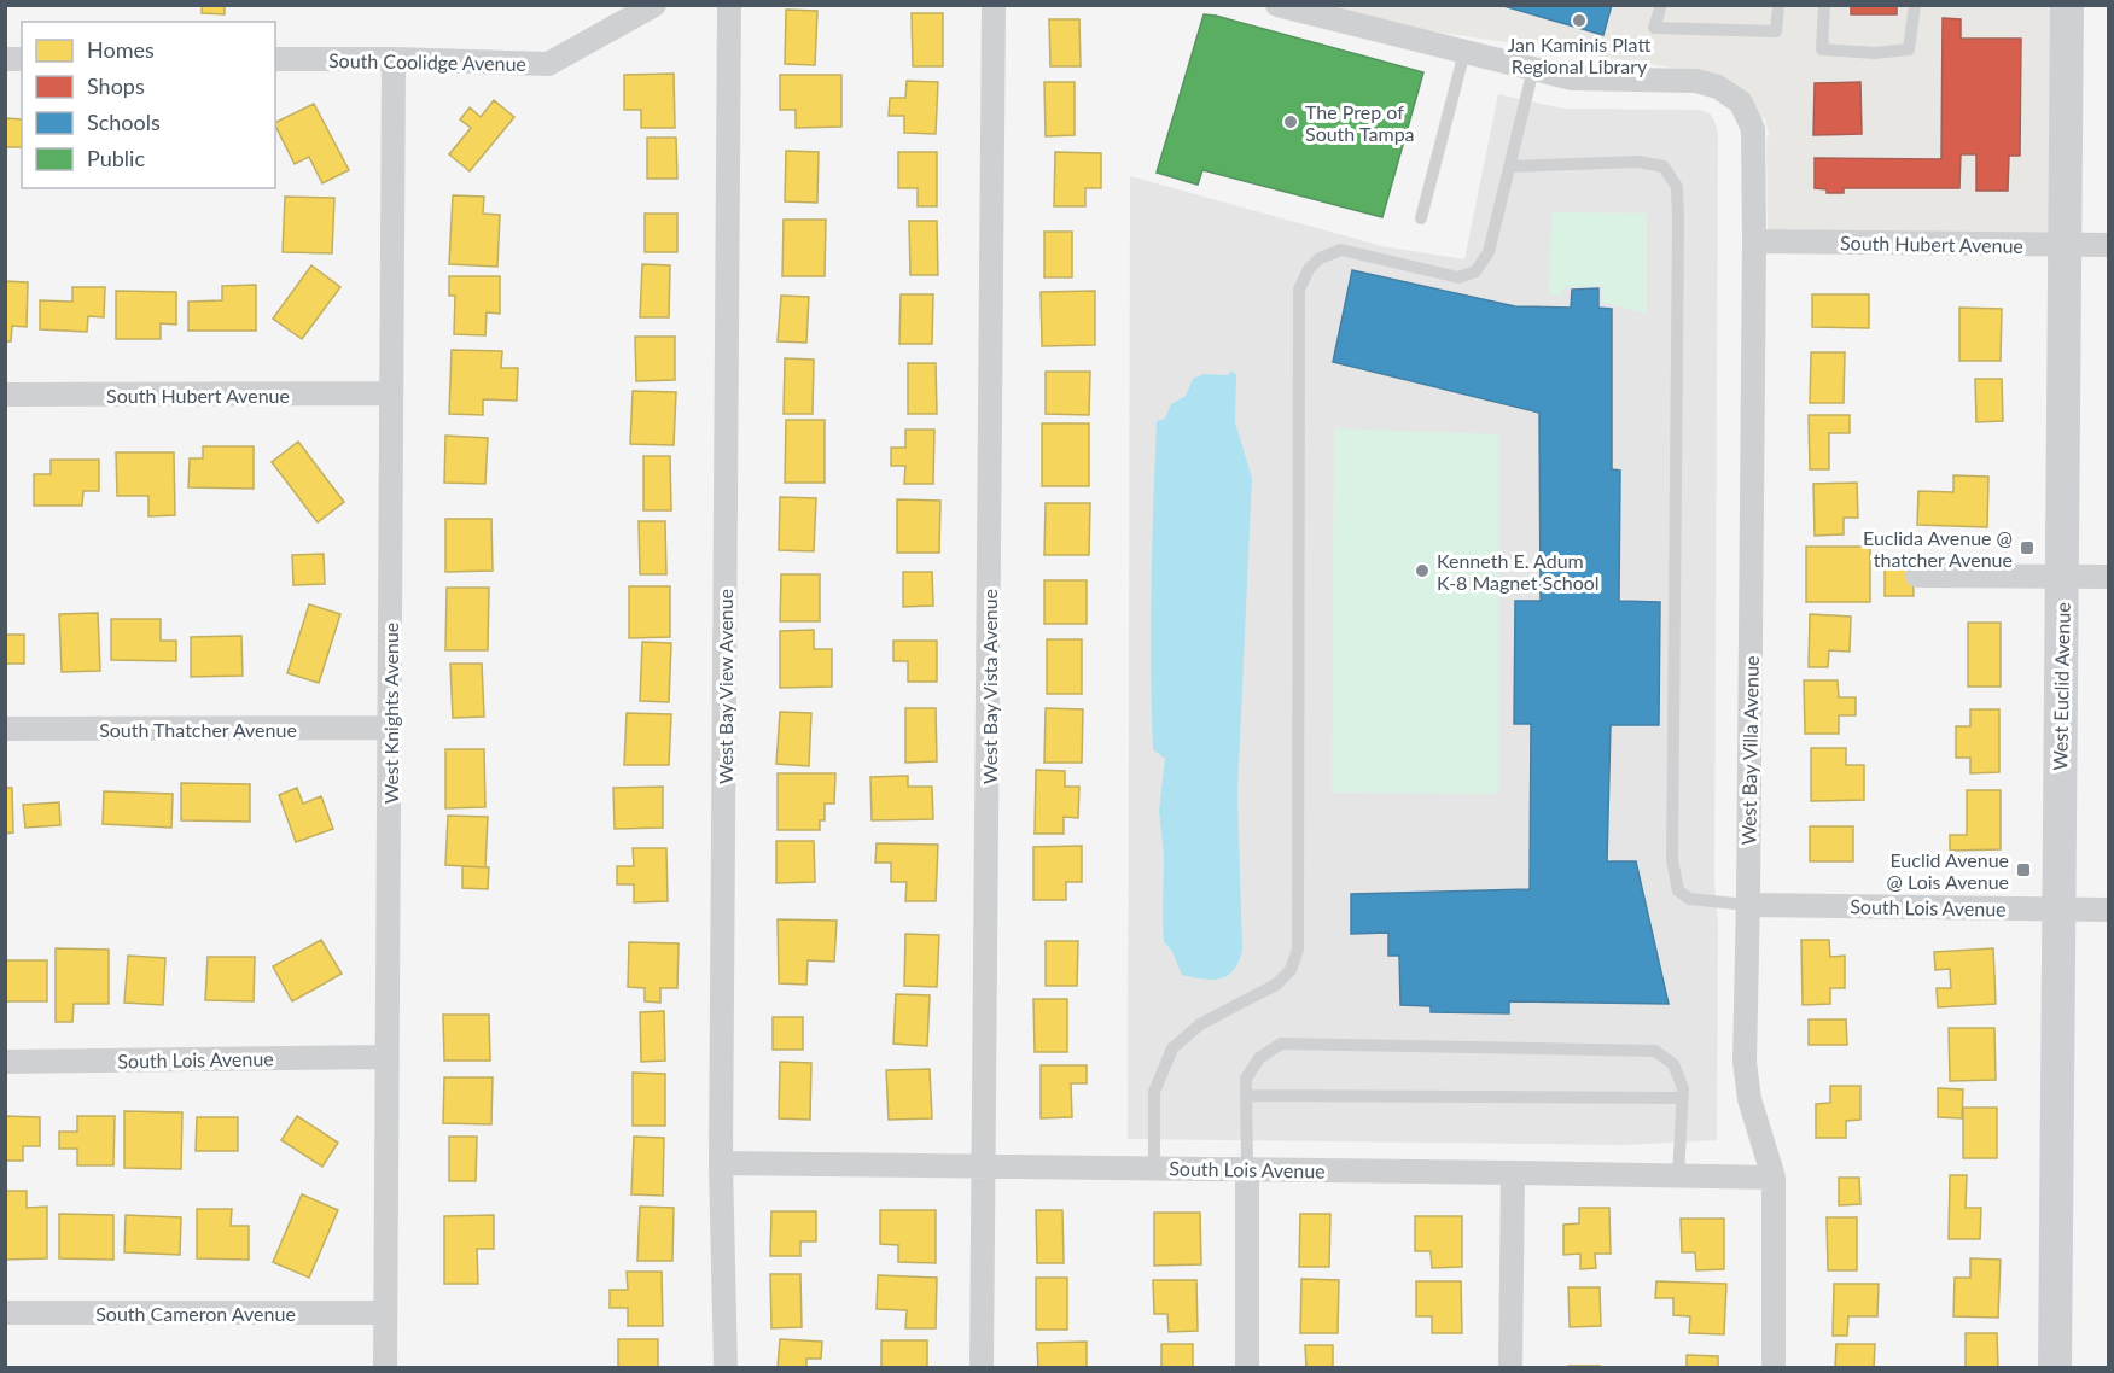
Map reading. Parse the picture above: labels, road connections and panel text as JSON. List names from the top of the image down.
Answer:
{
  "streets": {
    "street": [
      "South Coolidge Avenue",
      "South Hubert Avenue",
      "West Bay View Avenue",
      "West Bay Vista Avenue",
      "West Euclid Avenue",
      "West Knights Avenue",
      "South Thatcher Avenue",
      "West Bay Villa Avenue",
      "South Lois Avenue",
      "South Cameron Avenue"
    ]
  },
  "crossings": [
    ["South Coolidge Avenue", "West Knights Avenue"],
    ["South Hubert Avenue", "West Euclid Avenue"],
    ["South Hubert Avenue", "West Knights Avenue"],
    ["South Hubert Avenue", "West Bay Villa Avenue"],
    ["West Bay View Avenue", "South Lois Avenue"],
    ["West Bay Vista Avenue", "South Lois Avenue"],
    ["West Euclid Avenue", "South Lois Avenue"],
    ["West Knights Avenue", "South Thatcher Avenue"],
    ["West Knights Avenue", "South Lois Avenue"],
    ["West Knights Avenue", "South Cameron Avenue"],
    ["West Bay Villa Avenue", "South Lois Avenue"]
  ],
  "places": {
    "other": ["Jan Kaminis Platt Regional Library", "The Prep of South Tampa", "Kenneth E. Adum K-8 Magnet School"],
    "transit": ["Euclida Avenue @ thatcher Avenue", "Euclid Avenue @ Lois Avenue"]
  },
  "legend": [
    "Homes",
    "Shops",
    "Schools",
    "Public"
  ]
}
